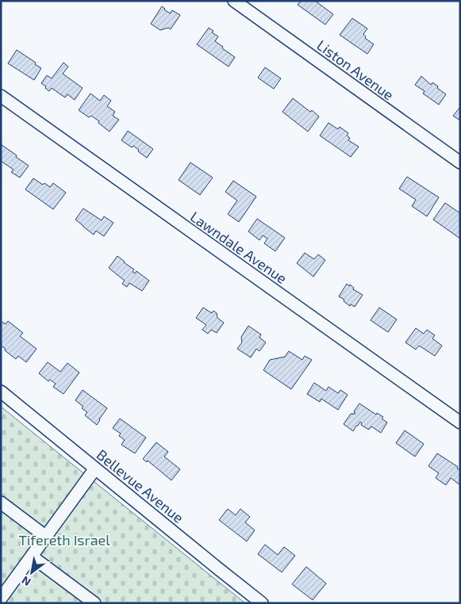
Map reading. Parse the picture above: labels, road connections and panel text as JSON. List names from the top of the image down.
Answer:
{
  "streets": {
    "street": ["Liston Avenue", "Lawndale Avenue", "Bellevue Avenue"]
  },
  "parks": ["Tifereth Israel"],
  "north": "bottom left"
}
